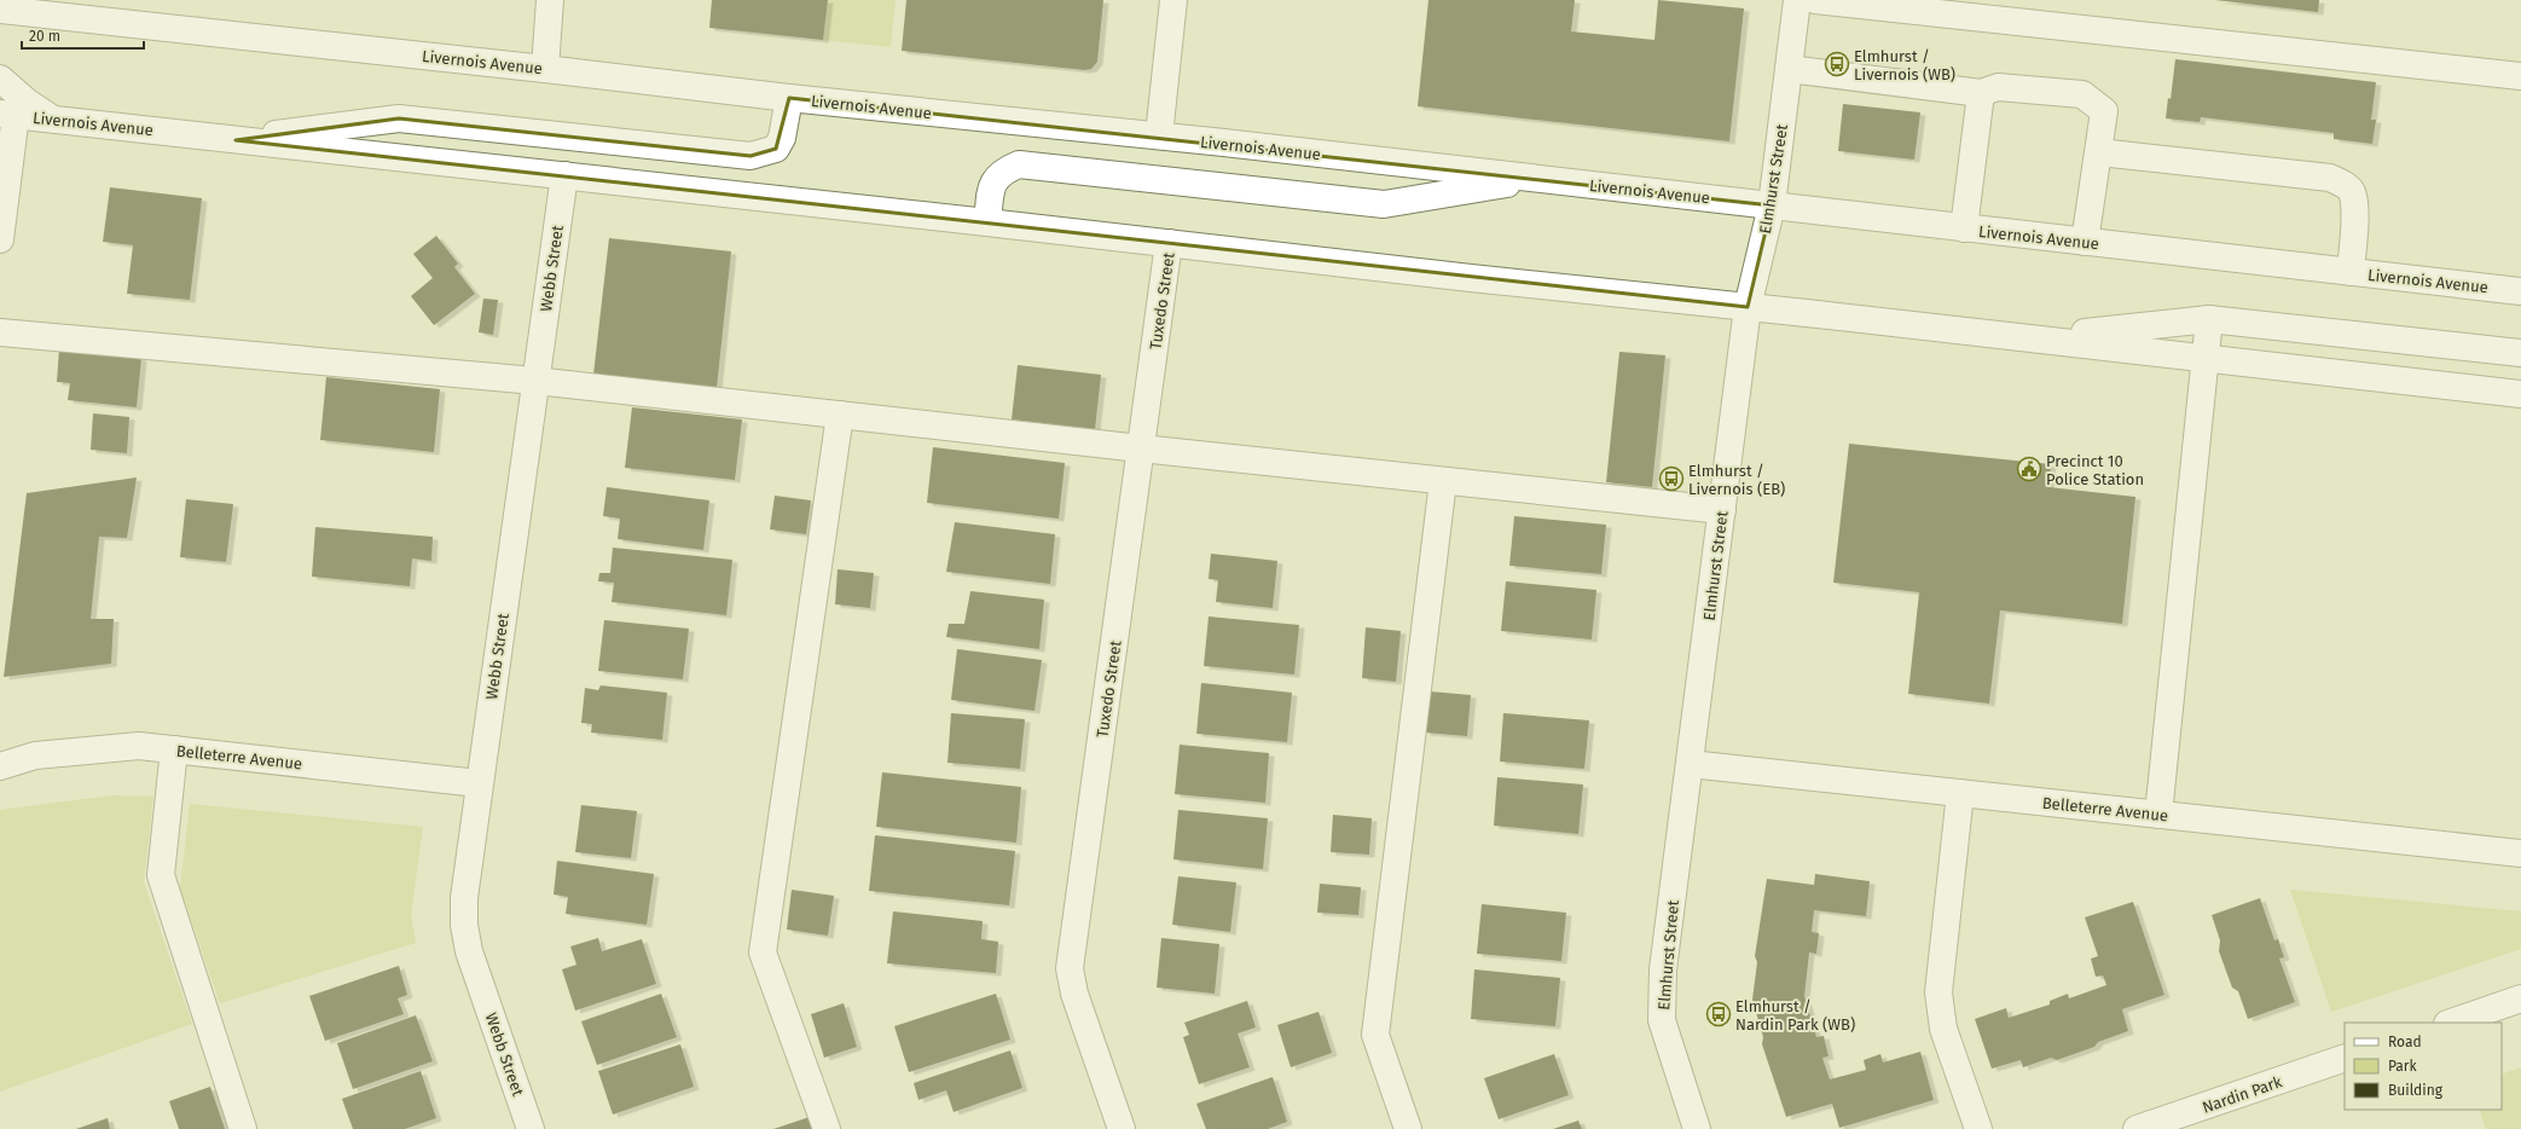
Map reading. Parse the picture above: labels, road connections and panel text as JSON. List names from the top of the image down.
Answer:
{
  "streets": {
    "main road": [
      "Livernois Avenue",
      "Elmhurst Street",
      "Webb Street",
      "Tuxedo Street",
      "Belleterre Avenue",
      "Nardin Park"
    ]
  },
  "crossings": [
    ["Livernois Avenue", "Elmhurst Street"],
    ["Livernois Avenue", "Webb Street"],
    ["Livernois Avenue", "Tuxedo Street"],
    ["Elmhurst Street", "Belleterre Avenue"],
    ["Webb Street", "Belleterre Avenue"]
  ],
  "places": {
    "bus stop": ["Elmhurst / Livernois (WB)", "Elmhurst / Livernois (EB)", "Elmhurst / Nardin Park (WB)"],
    "public building": ["Precinct 10 Police Station"]
  },
  "legend": ["Road", "Park", "Building"],
  "scale_bar": "20 m"
}
